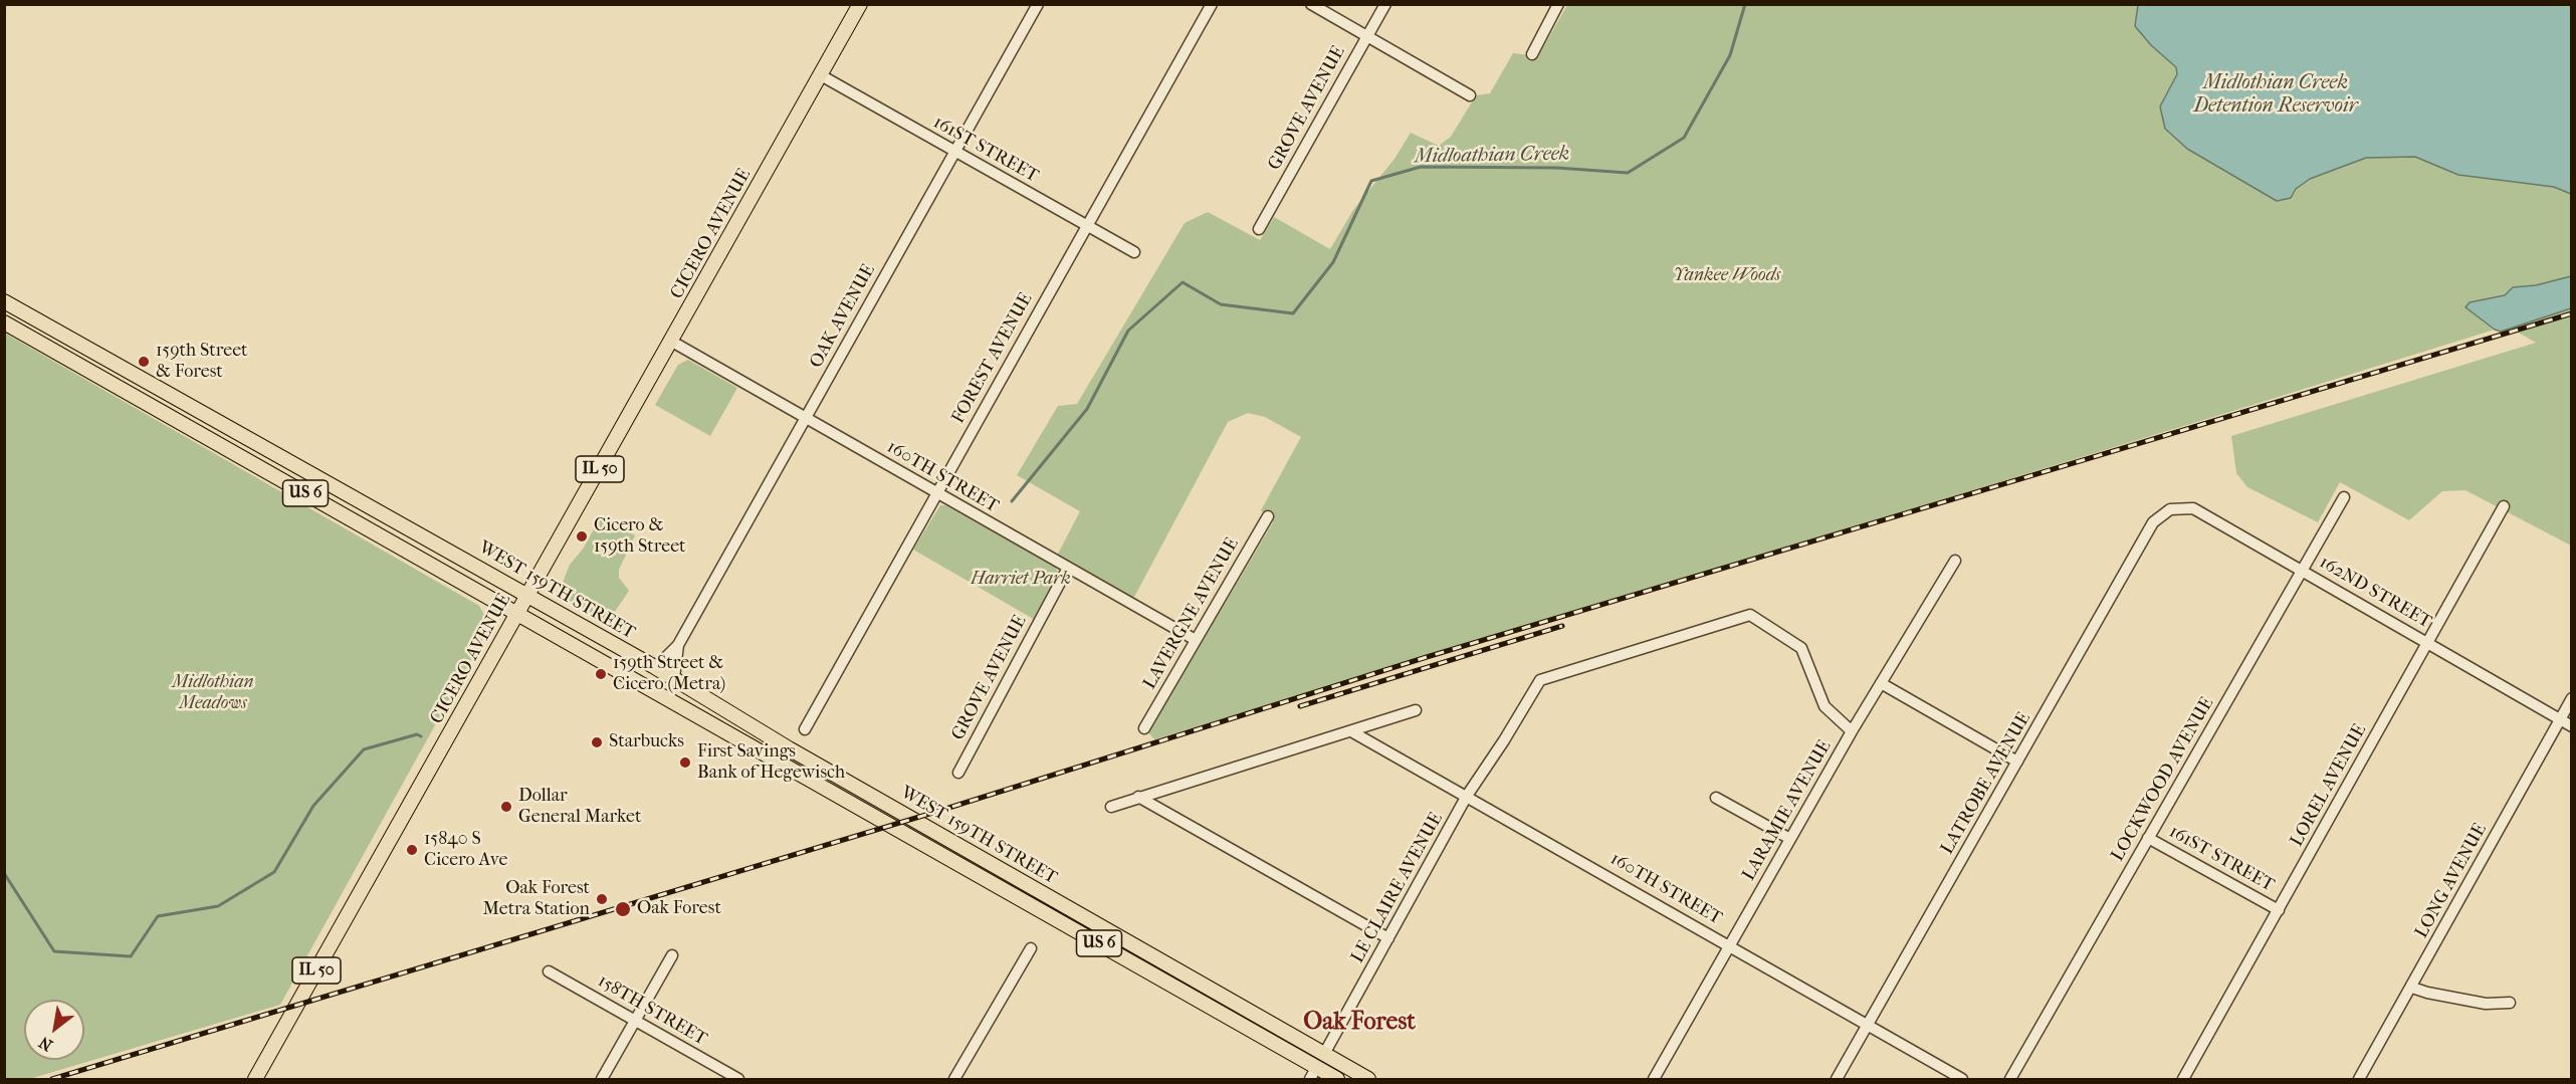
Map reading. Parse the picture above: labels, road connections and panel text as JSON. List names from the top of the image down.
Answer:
{
  "streets": {
    "main road": [
      "CICERO AVENUE",
      "IL 50",
      "US 6",
      "WEST 159TH STREET"
    ],
    "street": [
      "GROVE AVENUE",
      "161ST STREET",
      "OAK AVENUE",
      "FOREST AVENUE",
      "160TH STREET",
      "162ND STREET",
      "LAVERGNE AVENUE",
      "LOCKWOOD AVENUE",
      "LATROBE AVENUE",
      "LOREL AVENUE",
      "LARAMIE AVENUE",
      "LONG AVENUE",
      "LE CLAIRE AVENUE",
      "158TH STREET"
    ]
  },
  "crossings": [
    ["GROVE AVENUE", "160TH STREET"],
    ["161ST STREET", "CICERO AVENUE"],
    ["161ST STREET", "OAK AVENUE"],
    ["161ST STREET", "FOREST AVENUE"],
    ["161ST STREET", "LOCKWOOD AVENUE"],
    ["161ST STREET", "LOREL AVENUE"],
    ["CICERO AVENUE", "160TH STREET"],
    ["CICERO AVENUE", "WEST 159TH STREET"],
    ["OAK AVENUE", "160TH STREET"],
    ["OAK AVENUE", "WEST 159TH STREET"],
    ["FOREST AVENUE", "160TH STREET"],
    ["160TH STREET", "LAVERGNE AVENUE"],
    ["160TH STREET", "LATROBE AVENUE"],
    ["160TH STREET", "LARAMIE AVENUE"],
    ["160TH STREET", "LE CLAIRE AVENUE"],
    ["WEST 159TH STREET", "LE CLAIRE AVENUE"],
    ["162ND STREET", "LOCKWOOD AVENUE"],
    ["162ND STREET", "LATROBE AVENUE"],
    ["162ND STREET", "LOREL AVENUE"],
    ["162ND STREET", "LONG AVENUE"],
    ["LARAMIE AVENUE", "LE CLAIRE AVENUE"]
  ],
  "districts": ["Oak Forest"],
  "water": ["Midlothian Creek Detention Reservoir", "Midloathian Creek"],
  "parks": ["Yankee Woods", "Harriet Park", "Midlothian Meadows"],
  "places": [
    "159th Street & Forest",
    "Cicero & 159th Street",
    "159th Street & Cicero (Metra)",
    "Starbucks",
    "First Savings Bank of Hegewisch",
    "Dollar General Market",
    "15840 S Cicero Ave",
    "Oak Forest Metra Station",
    "Oak Forest"
  ],
  "north": "bottom left"
}
